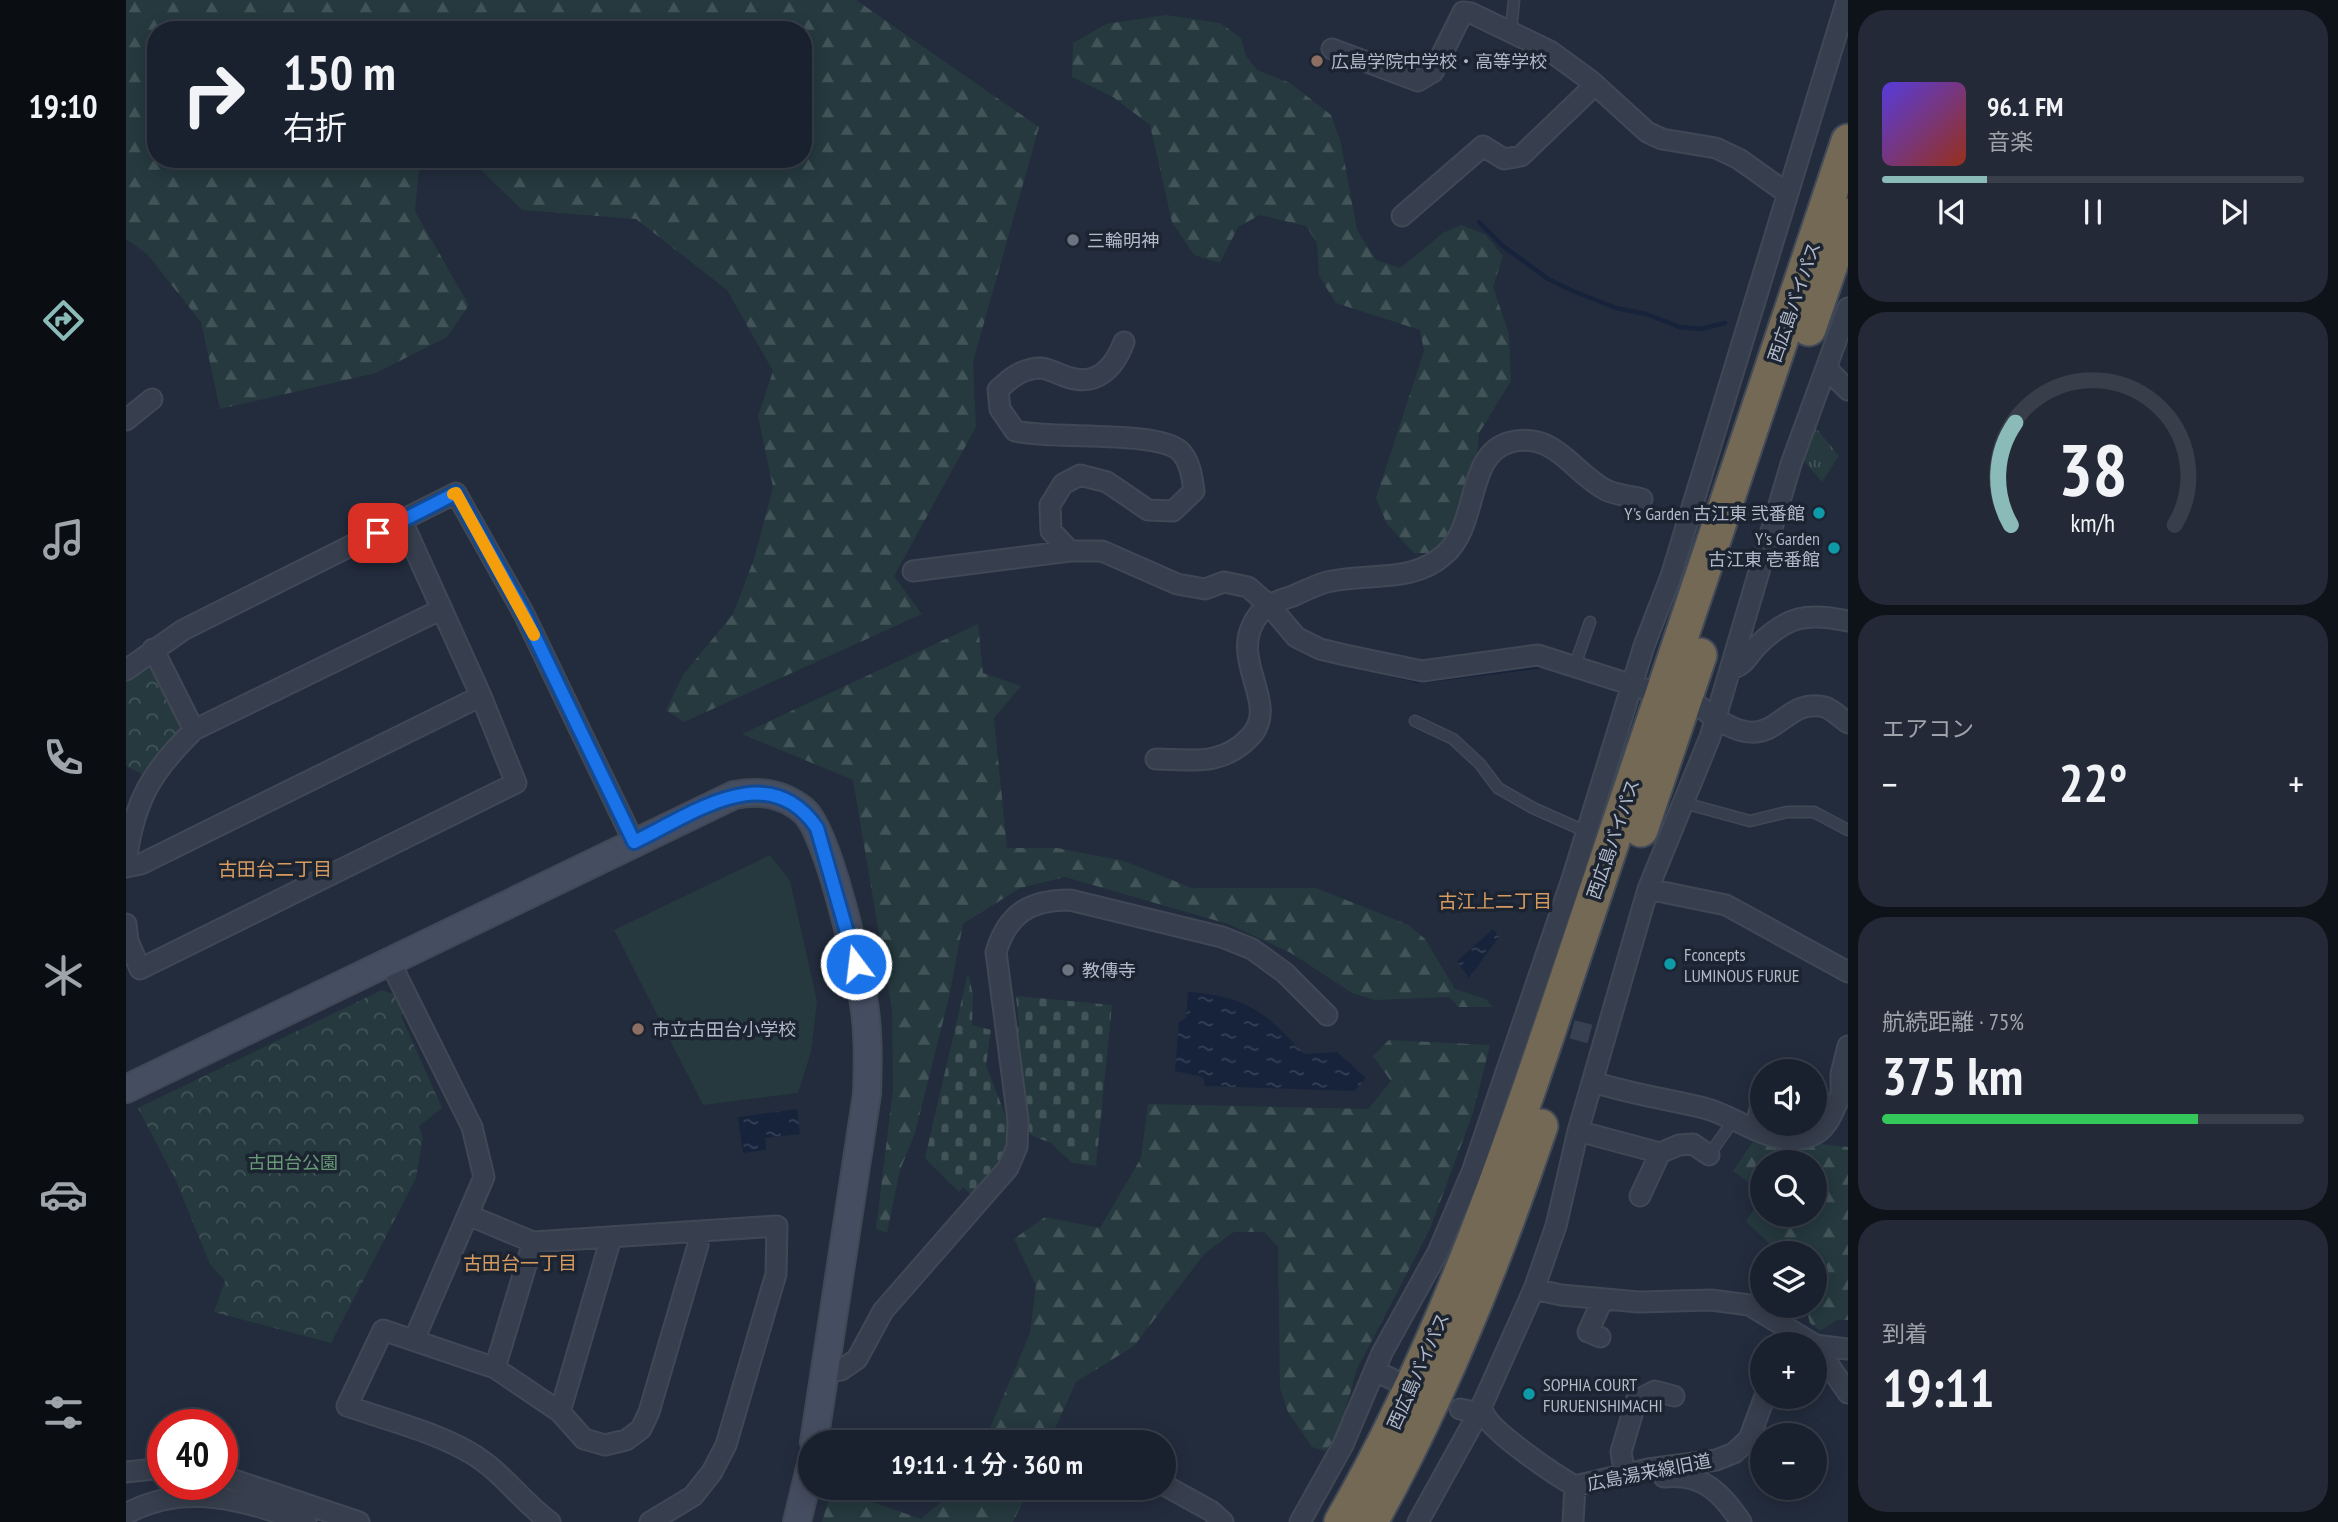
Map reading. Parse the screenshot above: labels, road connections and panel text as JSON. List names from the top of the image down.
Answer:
{
  "streets": {
    "highway": ["西広島バイパス"],
    "street": ["広島湯来線旧道"]
  },
  "districts": ["古田台二丁目", "古江上二丁目", "古田台一丁目"],
  "parks": ["古田台公園"],
  "places": [
    "広島学院中学校・高等学校",
    "三輪明神",
    "Y's Garden 古江東 弐番館",
    "Y's Garden 古江東 壱番館",
    "Fconcepts LUMINOUS FURUE",
    "教傳寺",
    "市立古田台小学校",
    "SOPHIA COURT FURUENISHIMACHI"
  ],
  "page": {
    "tabs": "19:10",
    "turn": ["150 m", "右折"],
    "song": ["96.1 FM", "音楽"],
    "tile": [
      "エアコン",
      ["航続距離 · 75%", "375 km"],
      ["到着", "19:11"]
    ],
    "heat": ["−", "22°", "+"],
    "map_buttons": ["+", "−"],
    "limit": "40",
    "trip": "19:11 · 1 分 · 360 m",
    "gauge": ["38", "km/h"]
  }
}
